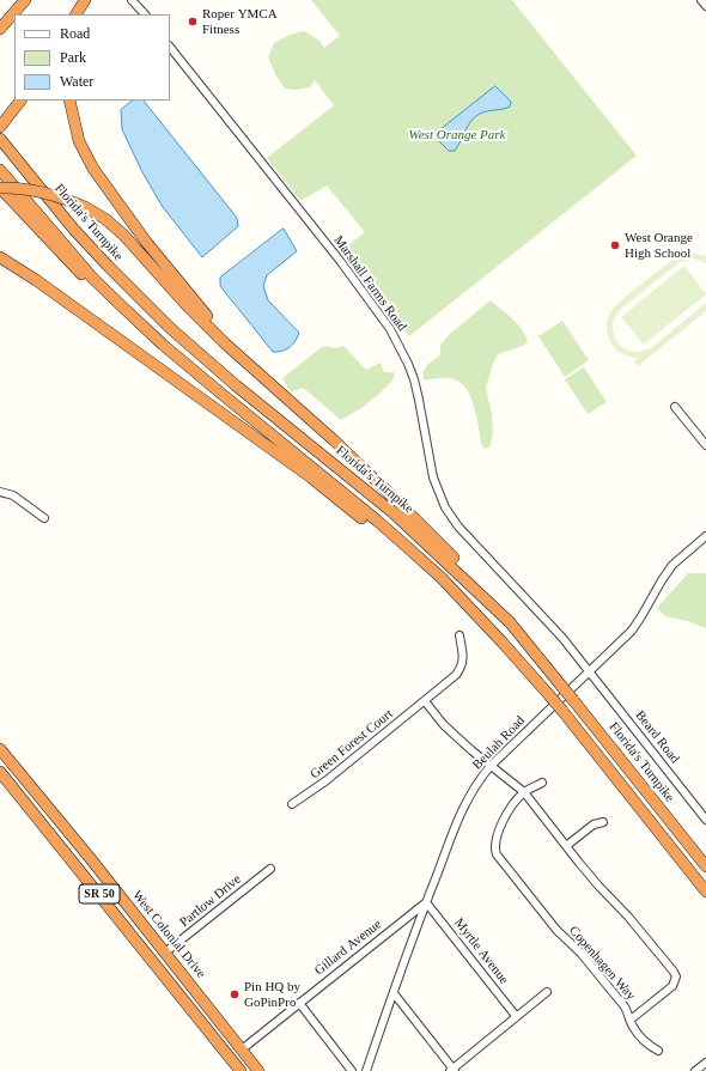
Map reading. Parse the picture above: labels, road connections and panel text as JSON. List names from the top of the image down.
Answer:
{
  "streets": {
    "highway": ["Florida's Turnpike", "SR 50", "West Colonial Drive"],
    "street": [
      "Marshall Farms Road",
      "Beard Road",
      "Beulah Road",
      "Green Forest Court",
      "Partlow Drive",
      "Gillard Avenue",
      "Myrtle Avenue",
      "Copenhagen Way"
    ]
  },
  "crossings": [
    ["Marshall Farms Road", "Beard Road"],
    ["Marshall Farms Road", "Beulah Road"],
    ["Beard Road", "Beulah Road"],
    ["Beulah Road", "Gillard Avenue"],
    ["Beulah Road", "Myrtle Avenue"],
    ["Beulah Road", "Copenhagen Way"],
    ["Green Forest Court", "Copenhagen Way"],
    ["Partlow Drive", "West Colonial Drive"],
    ["West Colonial Drive", "Gillard Avenue"],
    ["Gillard Avenue", "Myrtle Avenue"]
  ],
  "parks": ["West Orange Park"],
  "places": ["Roper YMCA Fitness", "West Orange High School", "Pin HQ by GoPinPro"],
  "legend": ["Road", "Park", "Water"]
}
